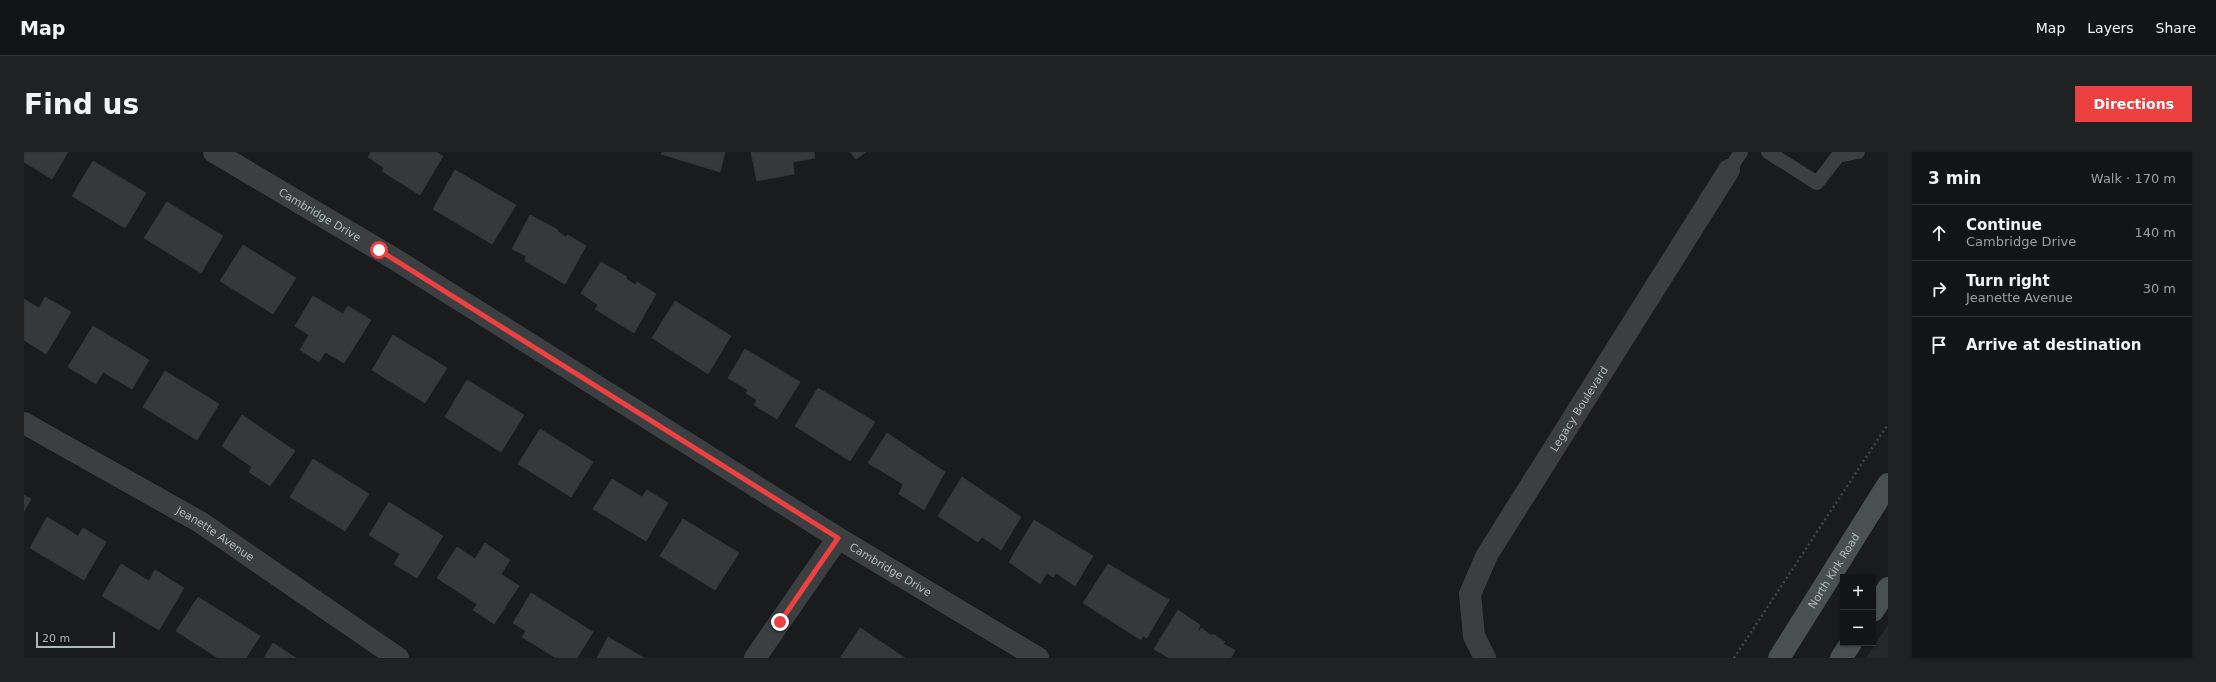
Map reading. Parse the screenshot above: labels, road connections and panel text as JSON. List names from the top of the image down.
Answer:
{
  "streets": {
    "main road": ["North Kirk Road"],
    "street": ["Cambridge Drive", "Legacy Boulevard", "Jeanette Avenue"]
  },
  "scale_bar": "20 m",
  "page": {
    "header": "Map",
    "nav": ["Map", "Layers", "Share"],
    "buttons": "Directions",
    "title": "Find us",
    "heading": ["3 min", "Walk · 170 m"],
    "list": [
      ["Continue", "Cambridge Drive", "140 m"],
      ["Turn right", "Jeanette Avenue", "30 m"],
      "Arrive at destination"
    ],
    "map_buttons": ["+", "−"],
    "scale": "20 m"
  }
}
